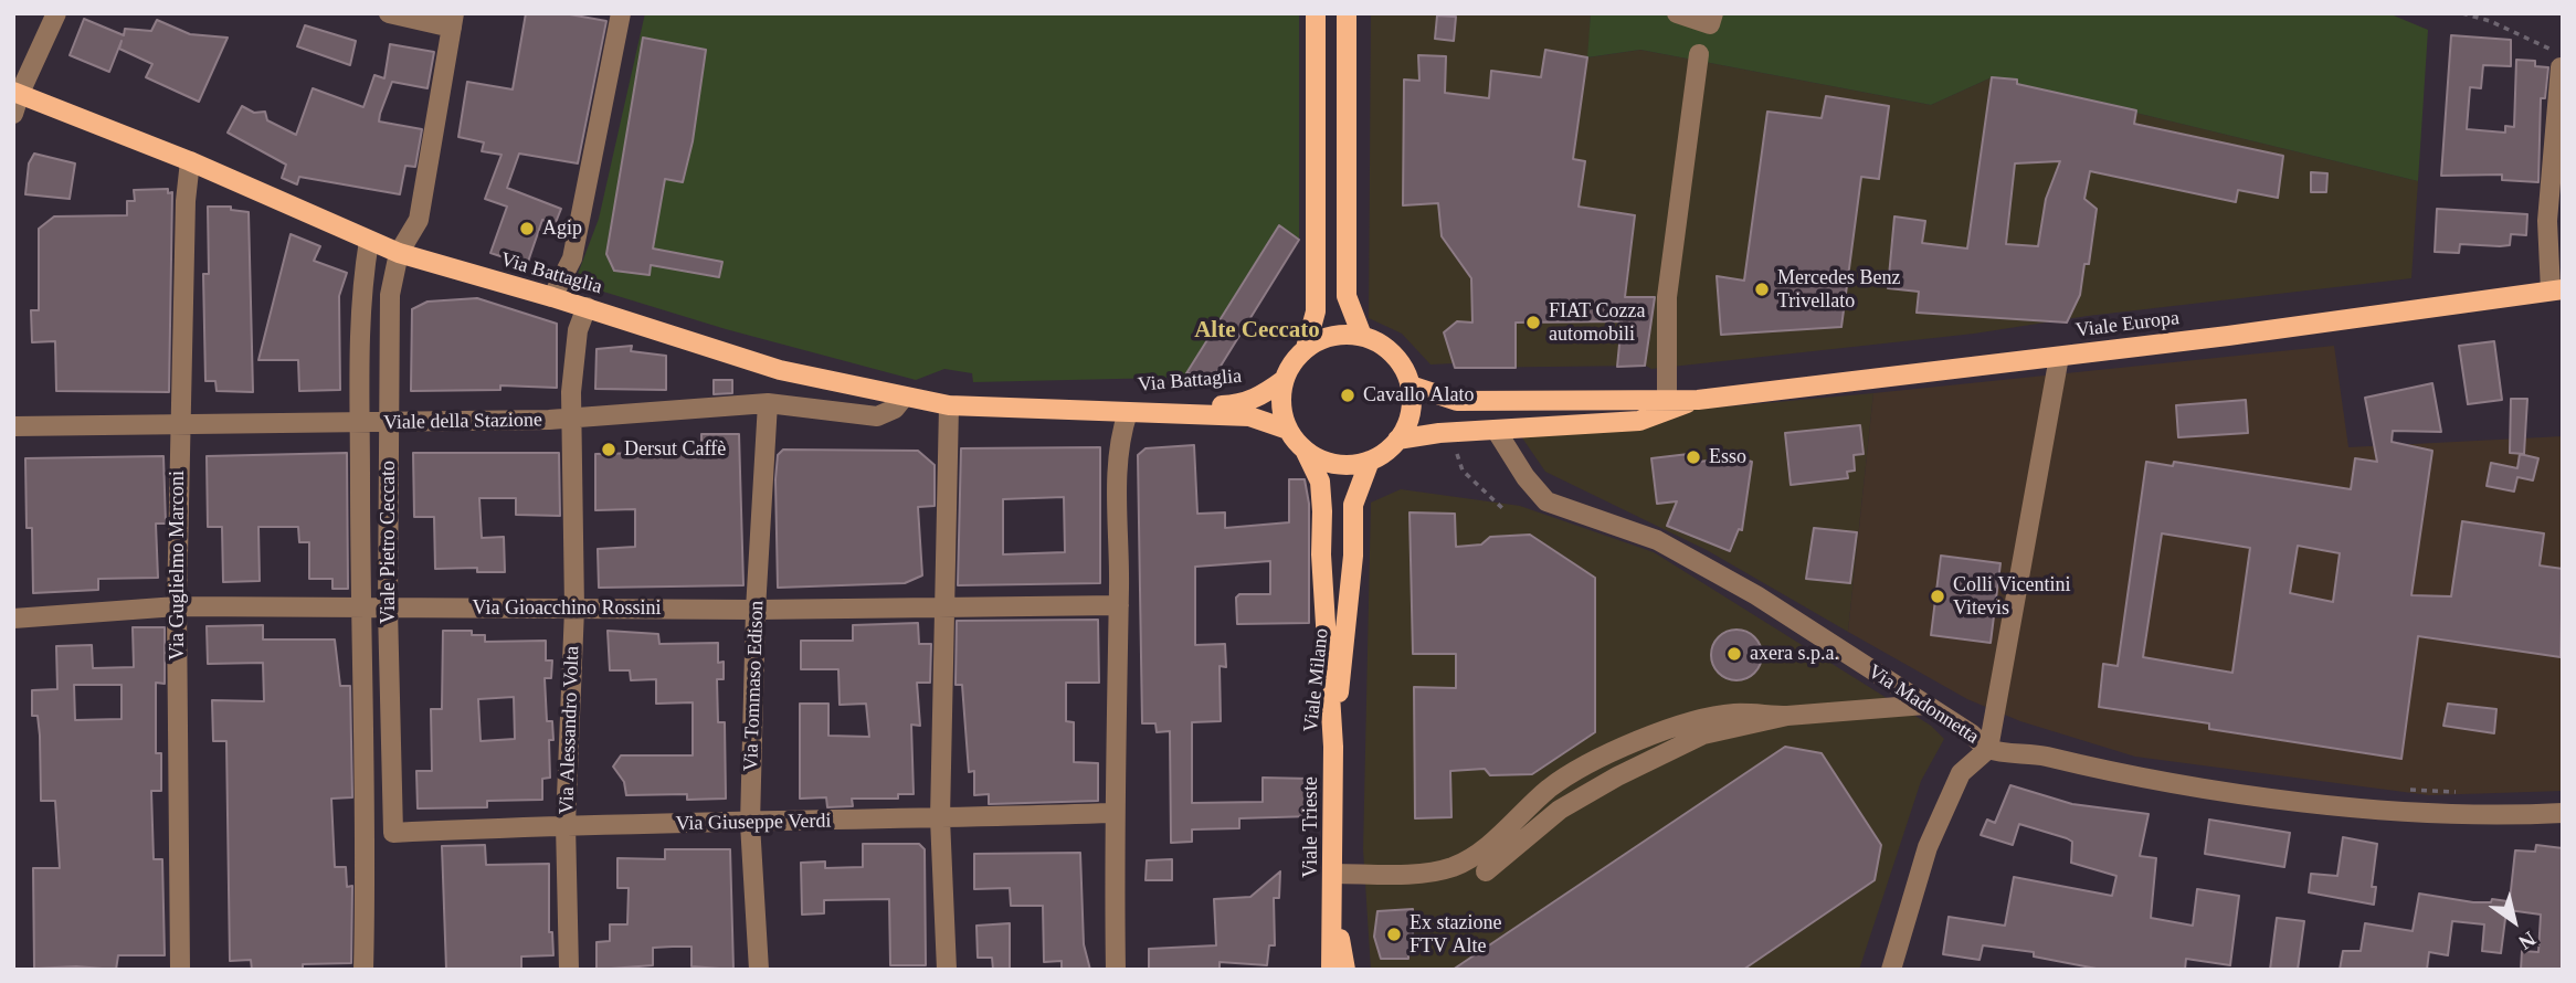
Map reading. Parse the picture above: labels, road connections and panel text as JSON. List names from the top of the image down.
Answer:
{
  "streets": {
    "main road": [
      "Via Battaglia",
      "Viale Europa",
      "Viale Milano",
      "Viale Trieste"
    ],
    "street": [
      "Viale della Stazione",
      "Viale Pietro Ceccato",
      "Via Guglielmo Marconi",
      "Via Gioacchino Rossini",
      "Via Tommaso Edison",
      "Via Madonnetta",
      "Via Alessandro Volta",
      "Via Giuseppe Verdi"
    ]
  },
  "crossings": [
    ["Via Battaglia", "Viale Europa"],
    ["Via Battaglia", "Viale della Stazione"],
    ["Via Battaglia", "Viale Pietro Ceccato"],
    ["Via Battaglia", "Via Guglielmo Marconi"],
    ["Via Battaglia", "Viale Milano"],
    ["Via Battaglia", "Via Alessandro Volta"],
    ["Viale Europa", "Viale Milano"],
    ["Viale Europa", "Via Madonnetta"],
    ["Viale della Stazione", "Viale Pietro Ceccato"],
    ["Viale della Stazione", "Via Guglielmo Marconi"],
    ["Viale della Stazione", "Via Tommaso Edison"],
    ["Viale della Stazione", "Via Alessandro Volta"],
    ["Viale Pietro Ceccato", "Via Gioacchino Rossini"],
    ["Viale Pietro Ceccato", "Via Giuseppe Verdi"],
    ["Via Guglielmo Marconi", "Via Gioacchino Rossini"],
    ["Via Gioacchino Rossini", "Via Tommaso Edison"],
    ["Via Gioacchino Rossini", "Via Alessandro Volta"],
    ["Viale Milano", "Viale Trieste"],
    ["Via Tommaso Edison", "Via Giuseppe Verdi"],
    ["Via Alessandro Volta", "Via Giuseppe Verdi"]
  ],
  "districts": ["Alte Ceccato"],
  "places": [
    "Agip",
    "Mercedes Benz Trivellato",
    "FIAT Cozza automobili",
    "Cavallo Alato",
    "Dersut Caffè",
    "Esso",
    "Colli Vicentini Vitevis",
    "axera s.p.a.",
    "Ex stazione FTV Alte"
  ],
  "north": "bottom right"
}
